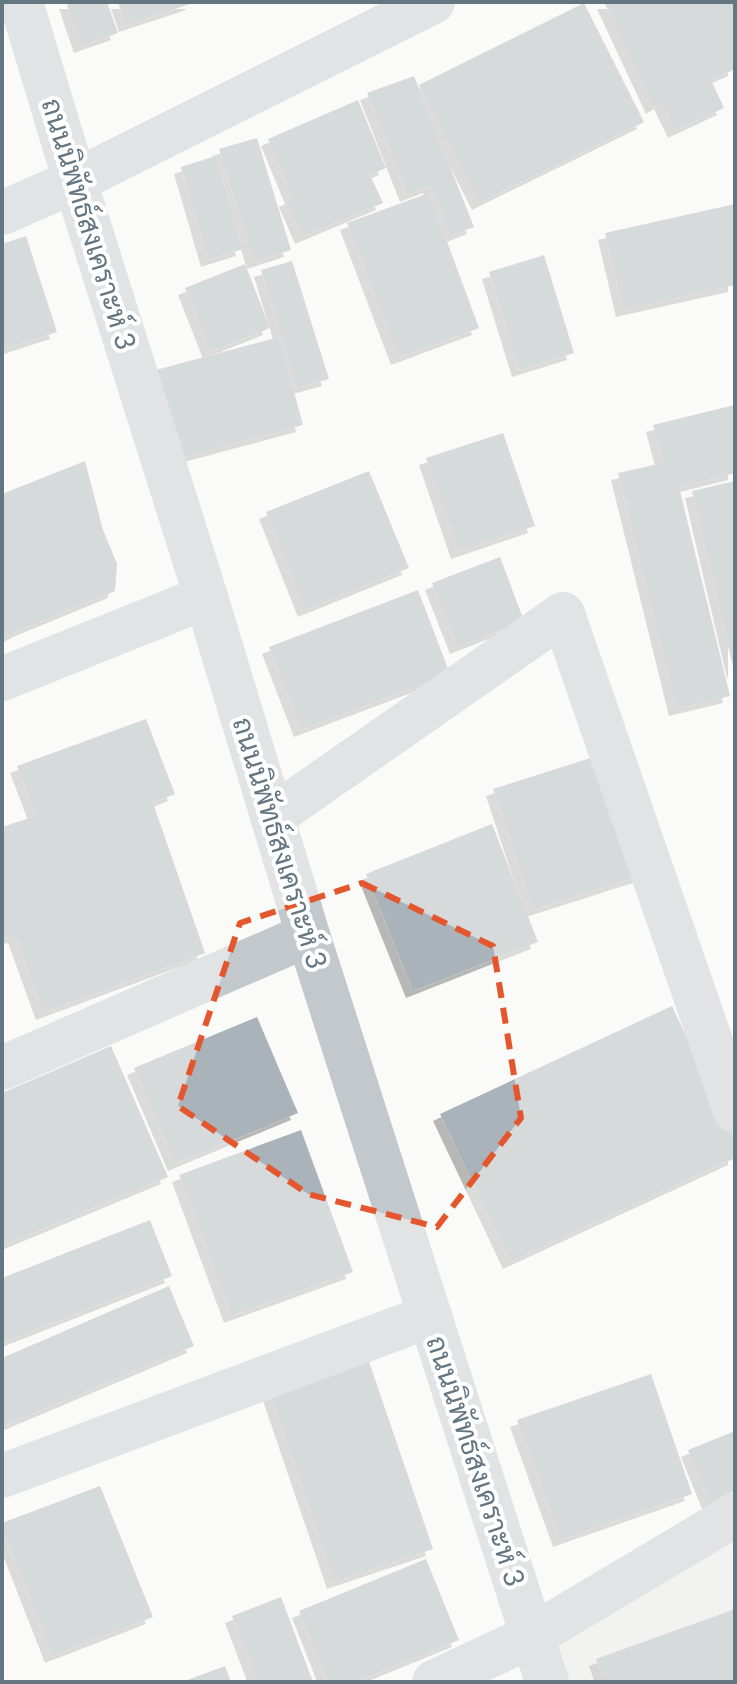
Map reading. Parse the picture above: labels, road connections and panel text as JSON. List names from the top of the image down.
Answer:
{
  "streets": {
    "street": ["ถนนนิพัทธ์สงเคราะห์ 3"]
  }
}
